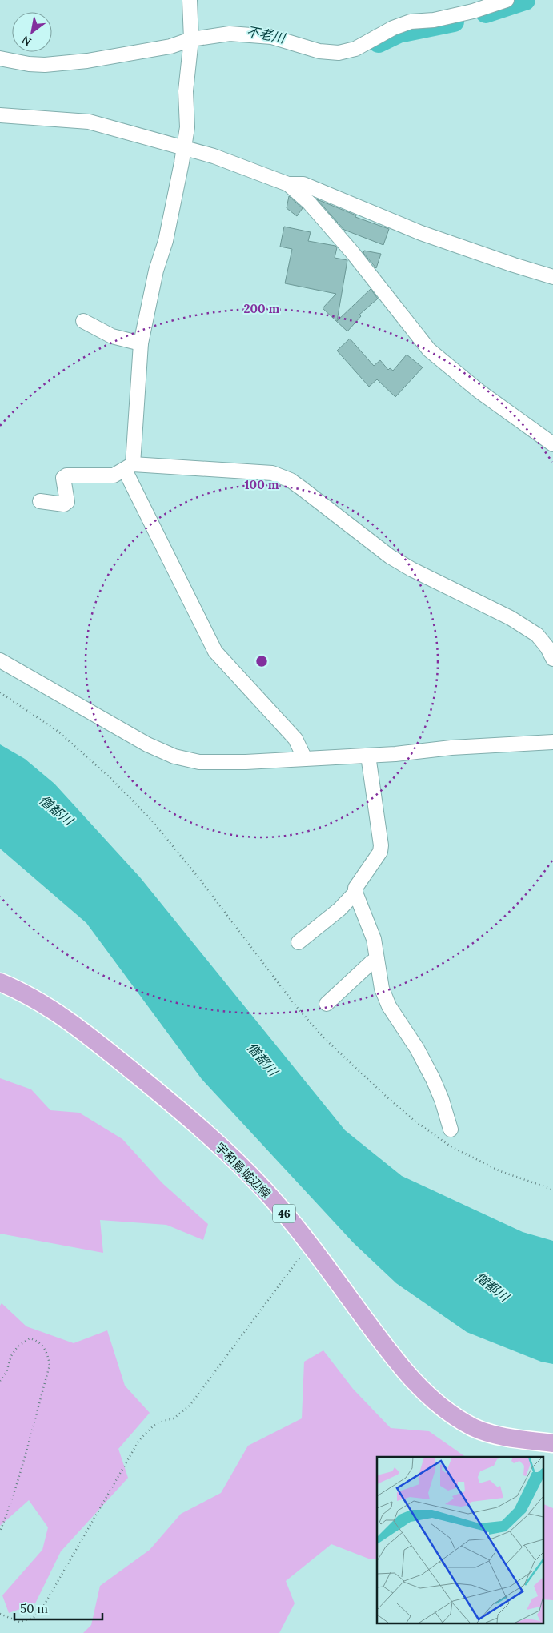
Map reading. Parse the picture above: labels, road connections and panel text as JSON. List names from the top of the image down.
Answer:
{
  "streets": {
    "main road": ["宇和島城辺線", "46"]
  },
  "water": ["不老川", "僧都川"],
  "scale_bar": "50 m",
  "north": "bottom left",
  "rings": ["200 m", "100 m"]
}
